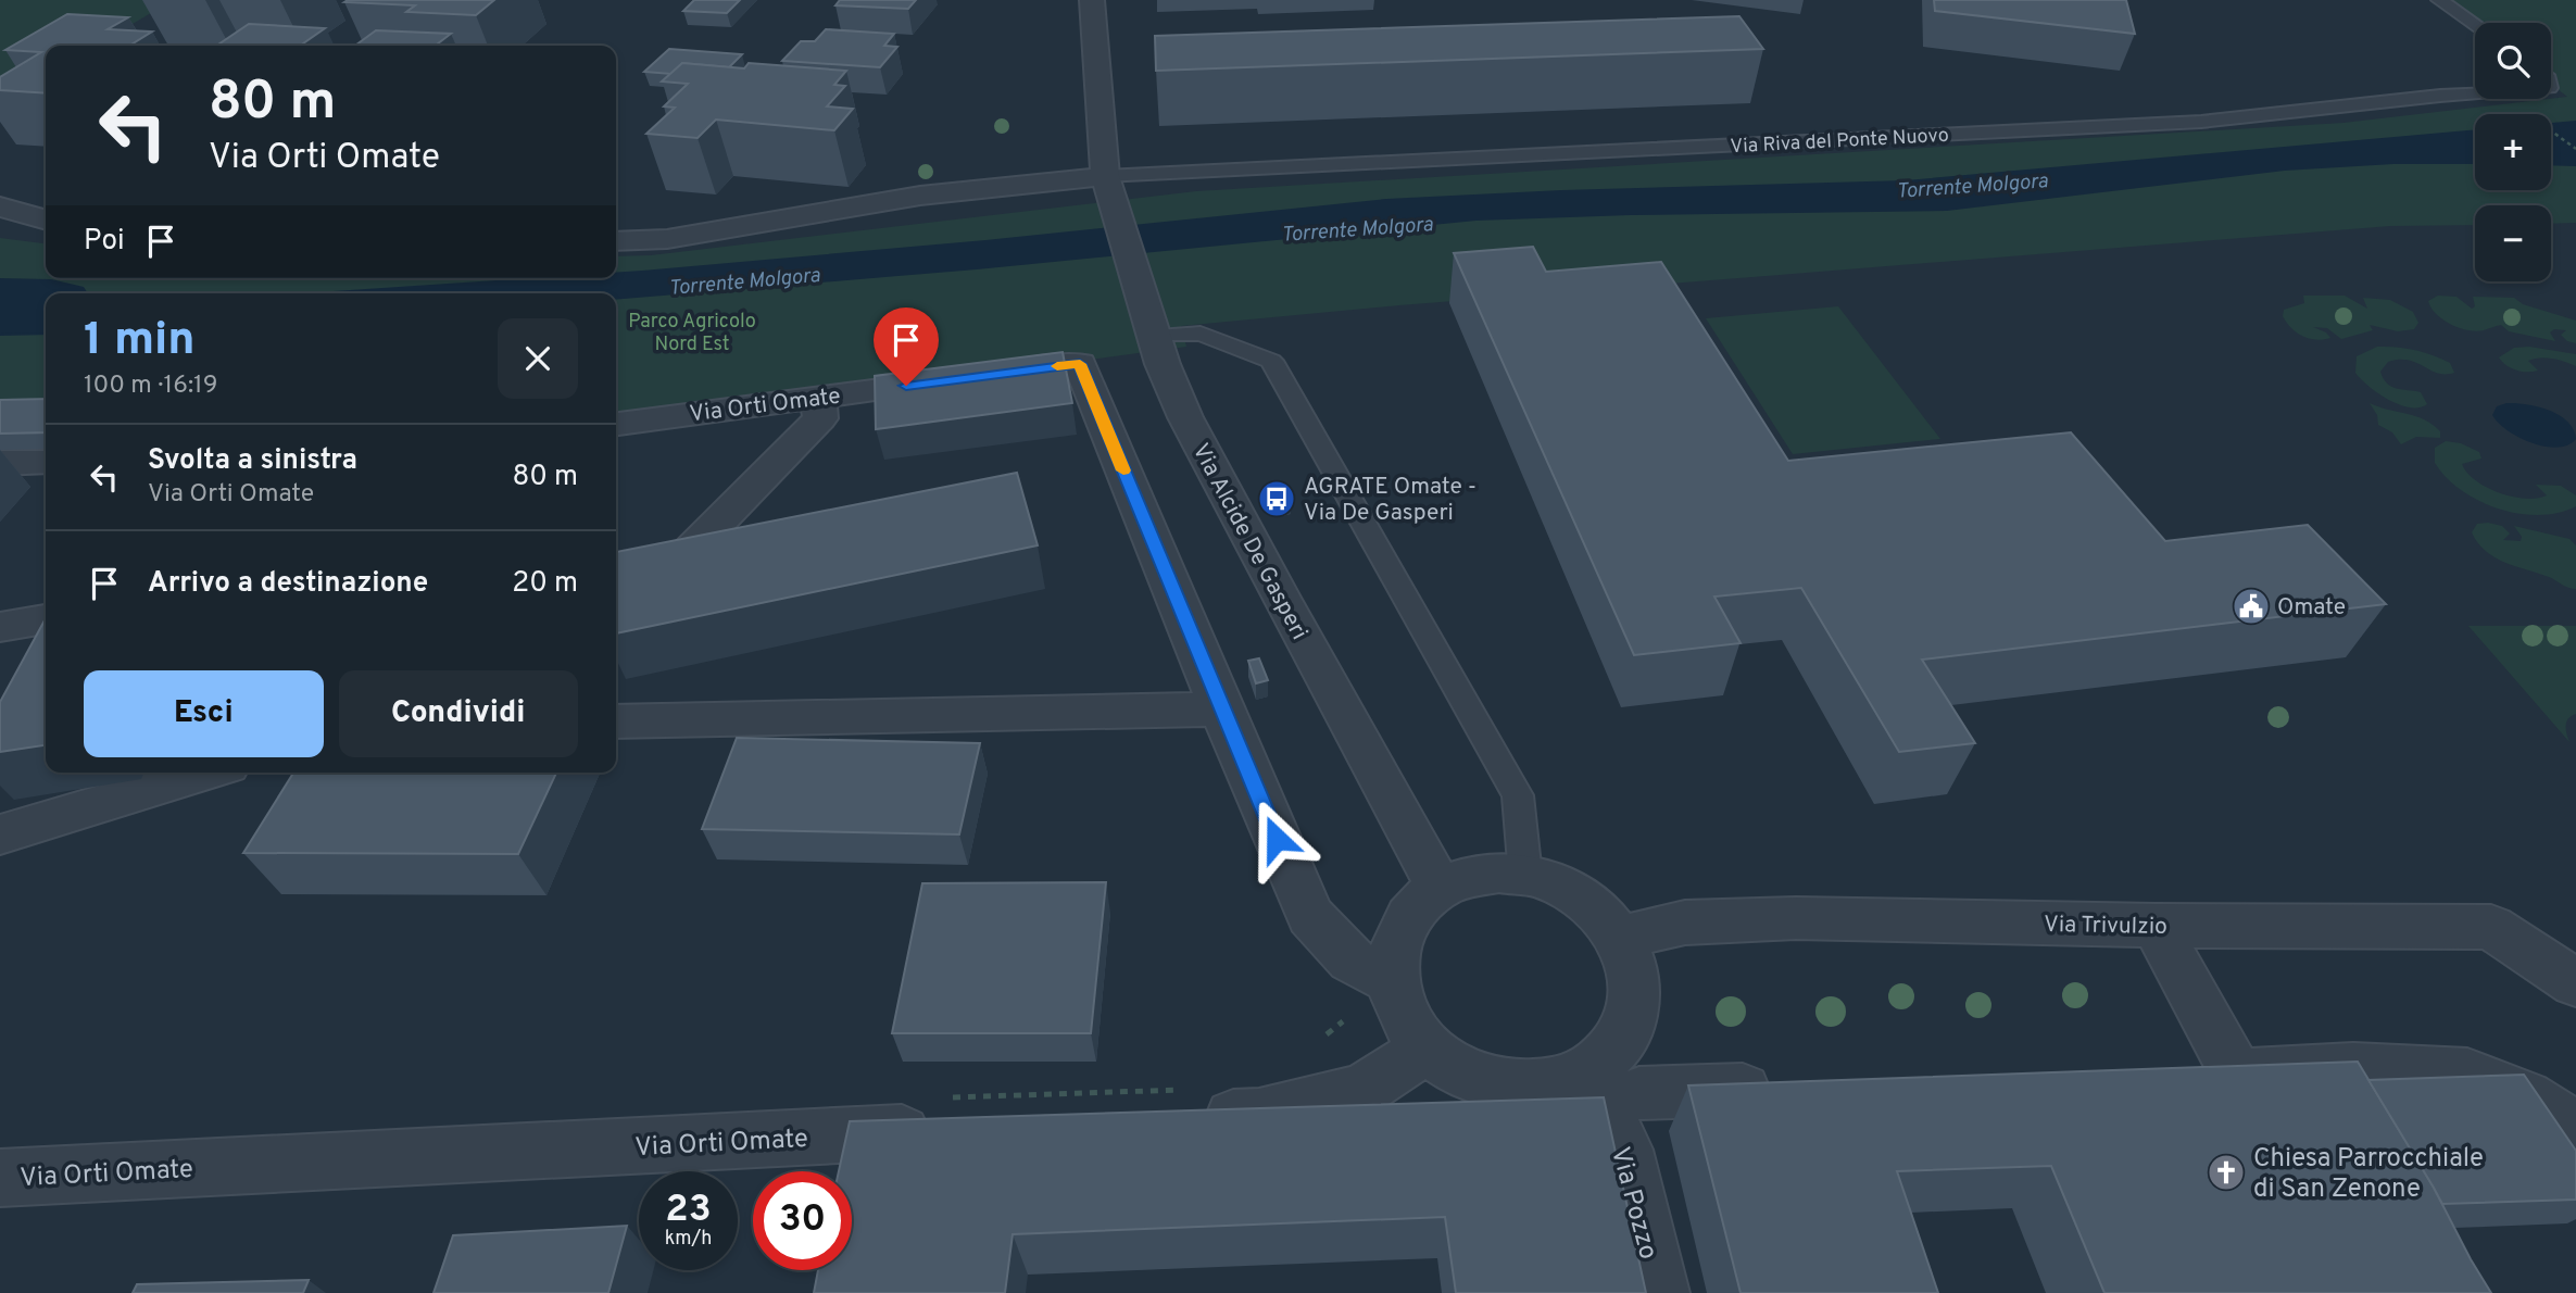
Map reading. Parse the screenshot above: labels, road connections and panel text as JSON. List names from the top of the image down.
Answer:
{
  "streets": {
    "street": [
      "Via Orti Omate",
      "Via Alcide De Gasperi",
      "Via Trivulzio",
      "Via Pozzo"
    ],
    "lane": ["Via Riva del Ponte Nuovo"]
  },
  "crossings": [
    ["Via Riva del Ponte Nuovo", "Via Alcide De Gasperi"],
    ["Via Orti Omate", "Via Alcide De Gasperi"],
    ["Via Orti Omate", "Via Trivulzio"],
    ["Via Orti Omate", "Via Pozzo"],
    ["Via Alcide De Gasperi", "Via Trivulzio"],
    ["Via Alcide De Gasperi", "Via Pozzo"],
    ["Via Trivulzio", "Via Pozzo"]
  ],
  "water": ["Torrente Molgora"],
  "parks": ["Parco Agricolo Nord Est"],
  "places": {
    "bus stop": ["AGRATE Omate - Via De Gasperi"],
    "public building": ["Omate"],
    "church": ["Chiesa Parrocchiale di San Zenone"]
  },
  "page": {
    "map_buttons": ["+", "−"],
    "turn": ["80 m", "Via Orti Omate"],
    "then": "Poi",
    "heading": ["1 min", "100 m · 16:19"],
    "list": [
      {
        "name": "Svolta a sinistra",
        "note": "Via Orti Omate",
        "value": "80 m"
      },
      {
        "name": "Arrivo a destinazione",
        "value": "20 m"
      }
    ],
    "buttons": ["Esci", "Condividi"],
    "speed": "23 km/h",
    "limit": "30"
  }
}
